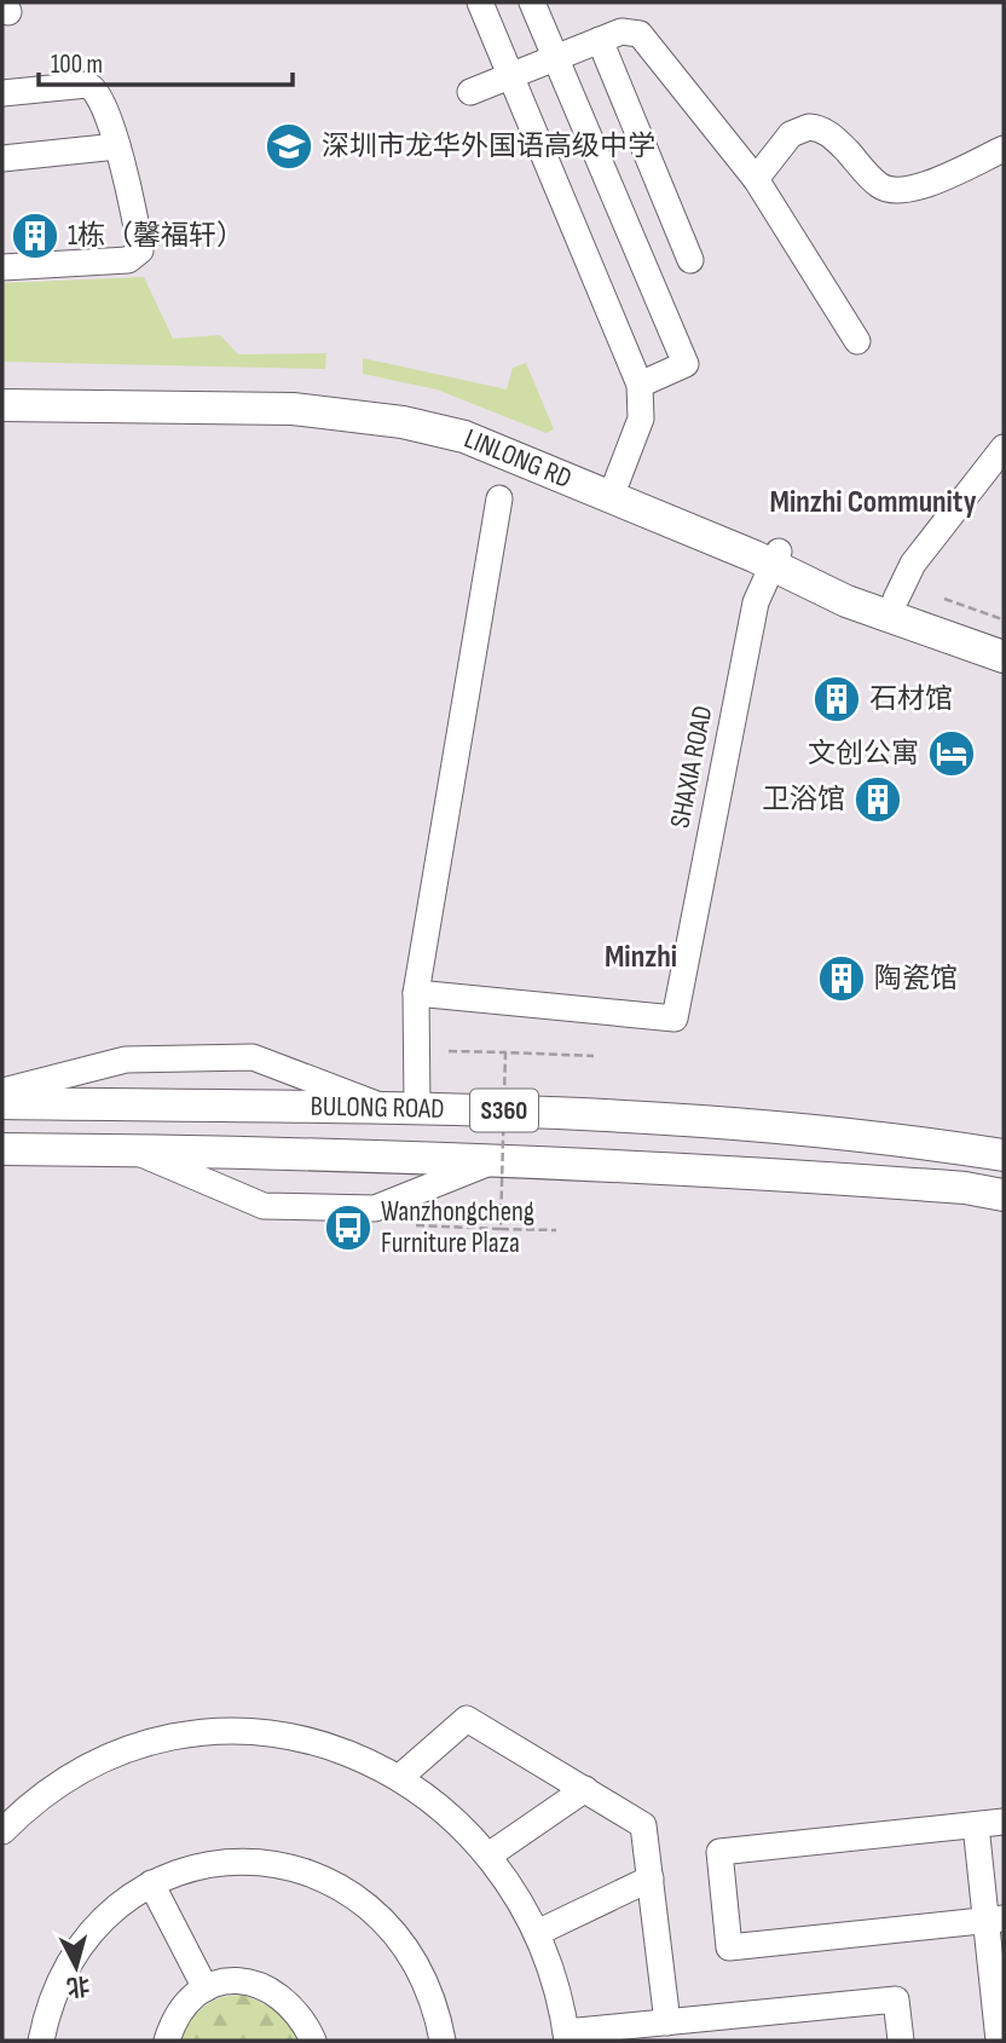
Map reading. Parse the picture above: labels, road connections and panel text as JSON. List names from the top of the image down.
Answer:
{
  "streets": {
    "main road": ["LINLONG RD", "BULONG ROAD", "S360"],
    "street": ["SHAXIA ROAD"]
  },
  "crossings": [
    ["LINLONG RD", "SHAXIA ROAD"]
  ],
  "districts": ["Minzhi Community", "Minzhi"],
  "places": {
    "school or university": ["深圳市龙华外国语高级中学"],
    "building": [
      "1栋（馨福轩）",
      "石材馆",
      "卫浴馆",
      "陶瓷馆"
    ],
    "hotel": ["文创公寓"],
    "bus stop": ["Wanzhongcheng Furniture Plaza"]
  },
  "scale_bar": "100 m",
  "north": "bottom"
}
